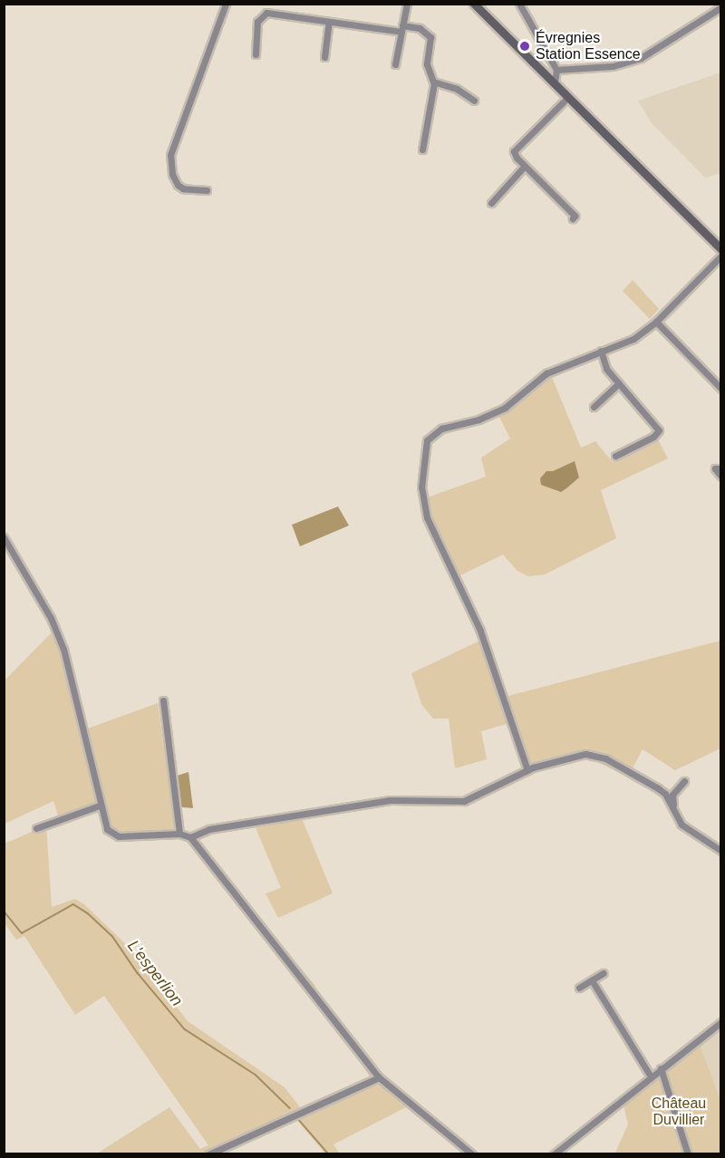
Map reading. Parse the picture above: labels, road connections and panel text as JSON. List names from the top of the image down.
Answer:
{
  "water": ["L'esperlion"],
  "parks": ["Château Duvillier"],
  "places": ["Évregnies Station Essence"]
}
